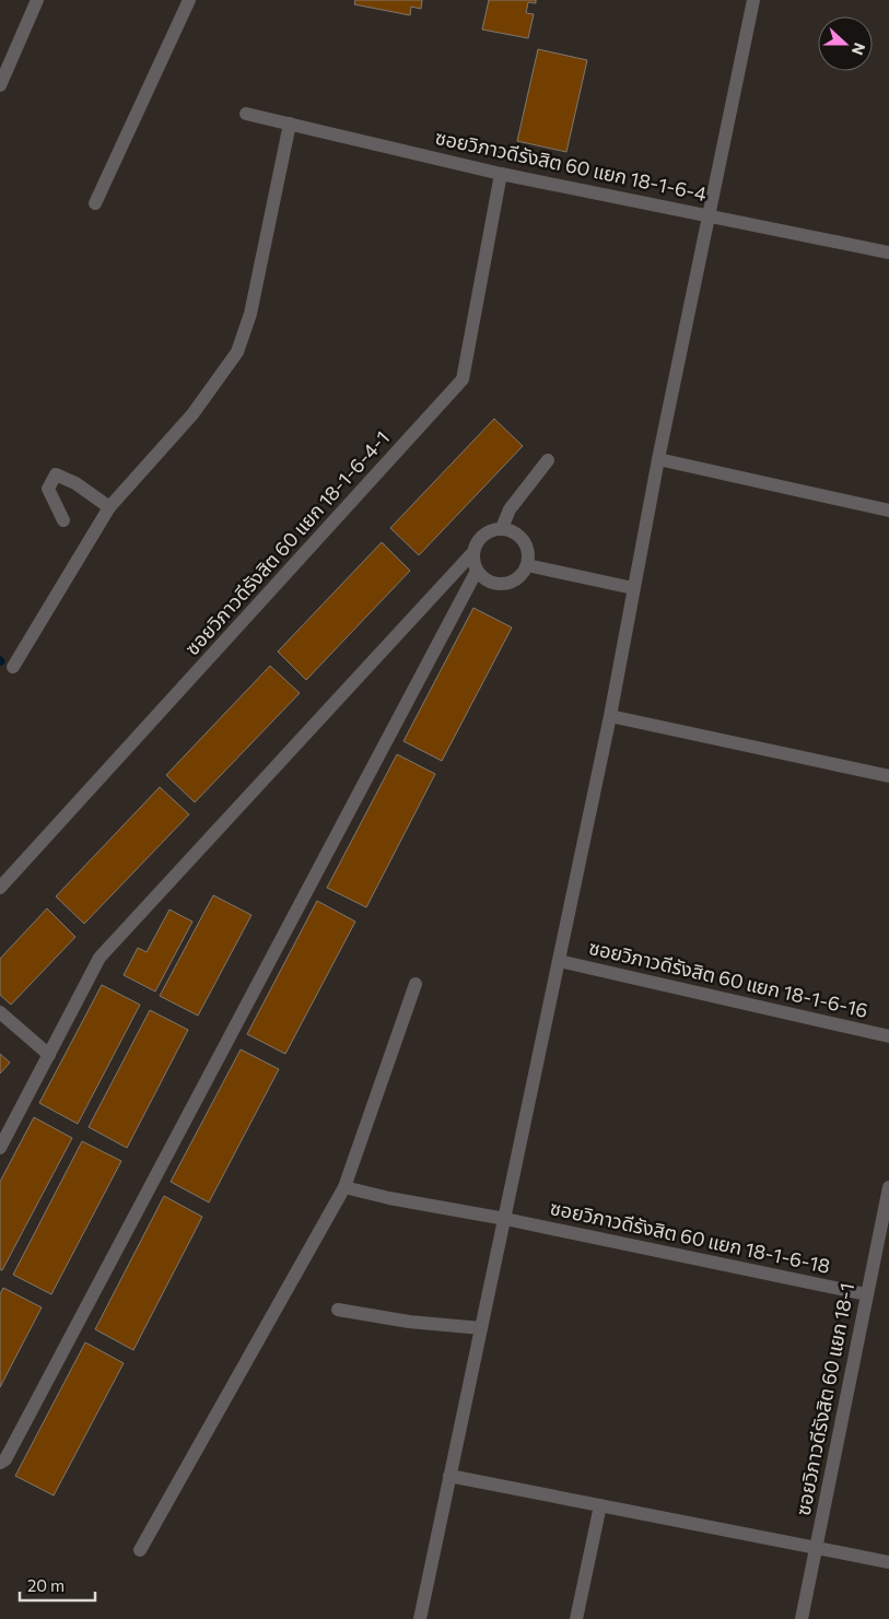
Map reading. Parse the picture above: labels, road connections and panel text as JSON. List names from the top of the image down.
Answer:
{
  "streets": {
    "street": [
      "ซอยวิภาวดีรังสิต 60 แยก 18-1-6-4",
      "ซอยวิภาวดีรังสิต 60 แยก 18-1-6-4-1",
      "ซอยวิภาวดีรังสิต 60 แยก 18-1-6-16",
      "ซอยวิภาวดีรังสิต 60 แยก 18-1-6-18",
      "ซอยวิภาวดีรังสิต 60 แยก 18-1"
    ]
  },
  "crossings": [
    ["ซอยวิภาวดีรังสิต 60 แยก 18-1-6-4", "ซอยวิภาวดีรังสิต 60 แยก 18-1-6-4-1"],
    ["ซอยวิภาวดีรังสิต 60 แยก 18-1-6-18", "ซอยวิภาวดีรังสิต 60 แยก 18-1"]
  ],
  "scale_bar": "20 m",
  "north": "right"
}
